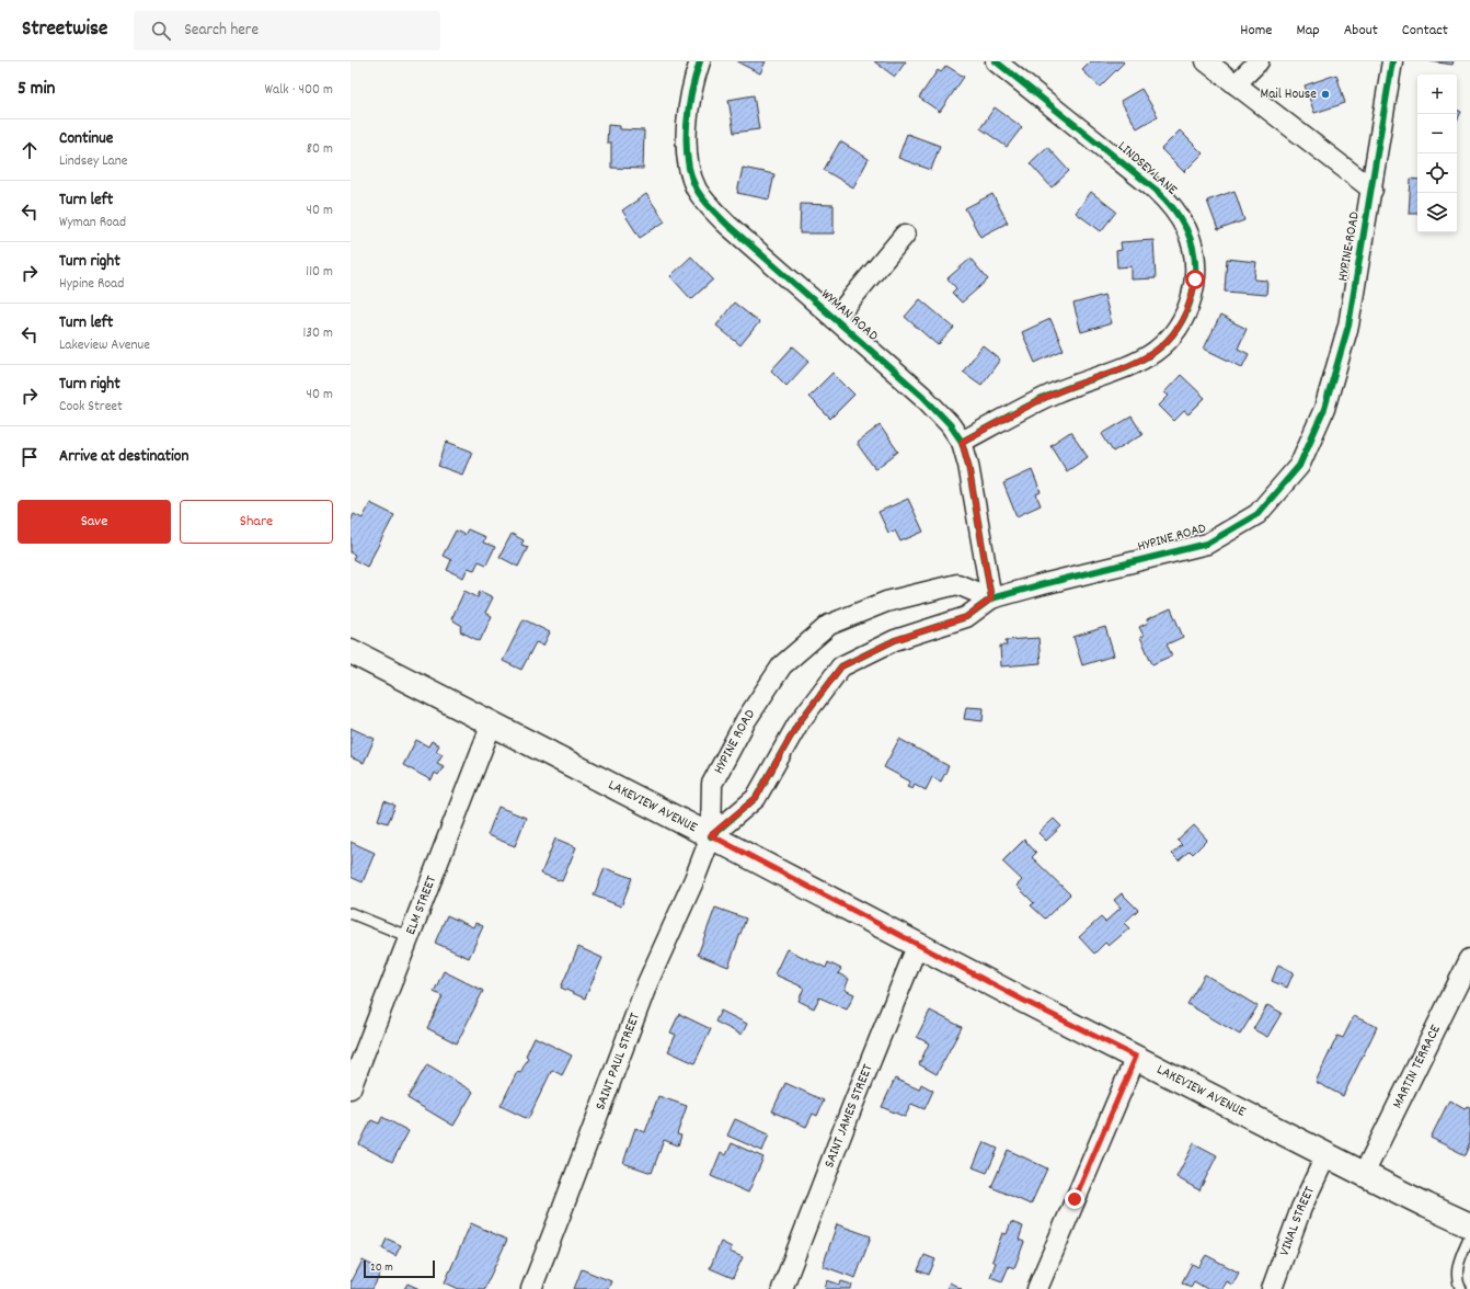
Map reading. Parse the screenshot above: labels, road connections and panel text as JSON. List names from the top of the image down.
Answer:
{
  "streets": {
    "main road": ["LAKEVIEW AVENUE"],
    "street": [
      "LINDSEY LANE",
      "HYPINE ROAD",
      "WYMAN ROAD",
      "ELM STREET",
      "SAINT PAUL STREET",
      "MARTIN TERRACE",
      "SAINT JAMES STREET",
      "VINAL STREET"
    ]
  },
  "crossings": [
    ["LINDSEY LANE", "WYMAN ROAD"],
    ["HYPINE ROAD", "WYMAN ROAD"],
    ["HYPINE ROAD", "LAKEVIEW AVENUE"],
    ["HYPINE ROAD", "SAINT PAUL STREET"],
    ["LAKEVIEW AVENUE", "ELM STREET"],
    ["LAKEVIEW AVENUE", "SAINT PAUL STREET"],
    ["LAKEVIEW AVENUE", "MARTIN TERRACE"],
    ["LAKEVIEW AVENUE", "SAINT JAMES STREET"],
    ["LAKEVIEW AVENUE", "VINAL STREET"]
  ],
  "places": ["Mail House"],
  "scale_bar": "20 m",
  "page": {
    "header": "Streetwise",
    "search": "Search here",
    "nav": [
      "Home",
      "Map",
      "About",
      "Contact"
    ],
    "heading": ["5 min", "Walk · 400 m"],
    "map_buttons": ["+", "−"],
    "list": [
      ["Continue", "Lindsey Lane", "80 m"],
      ["Turn left", "Wyman Road", "40 m"],
      ["Turn right", "Hypine Road", "110 m"],
      ["Turn left", "Lakeview Avenue", "130 m"],
      ["Turn right", "Cook Street", "40 m"],
      "Arrive at destination"
    ],
    "buttons": ["Save", "Share"],
    "scale": "20 m"
  }
}
